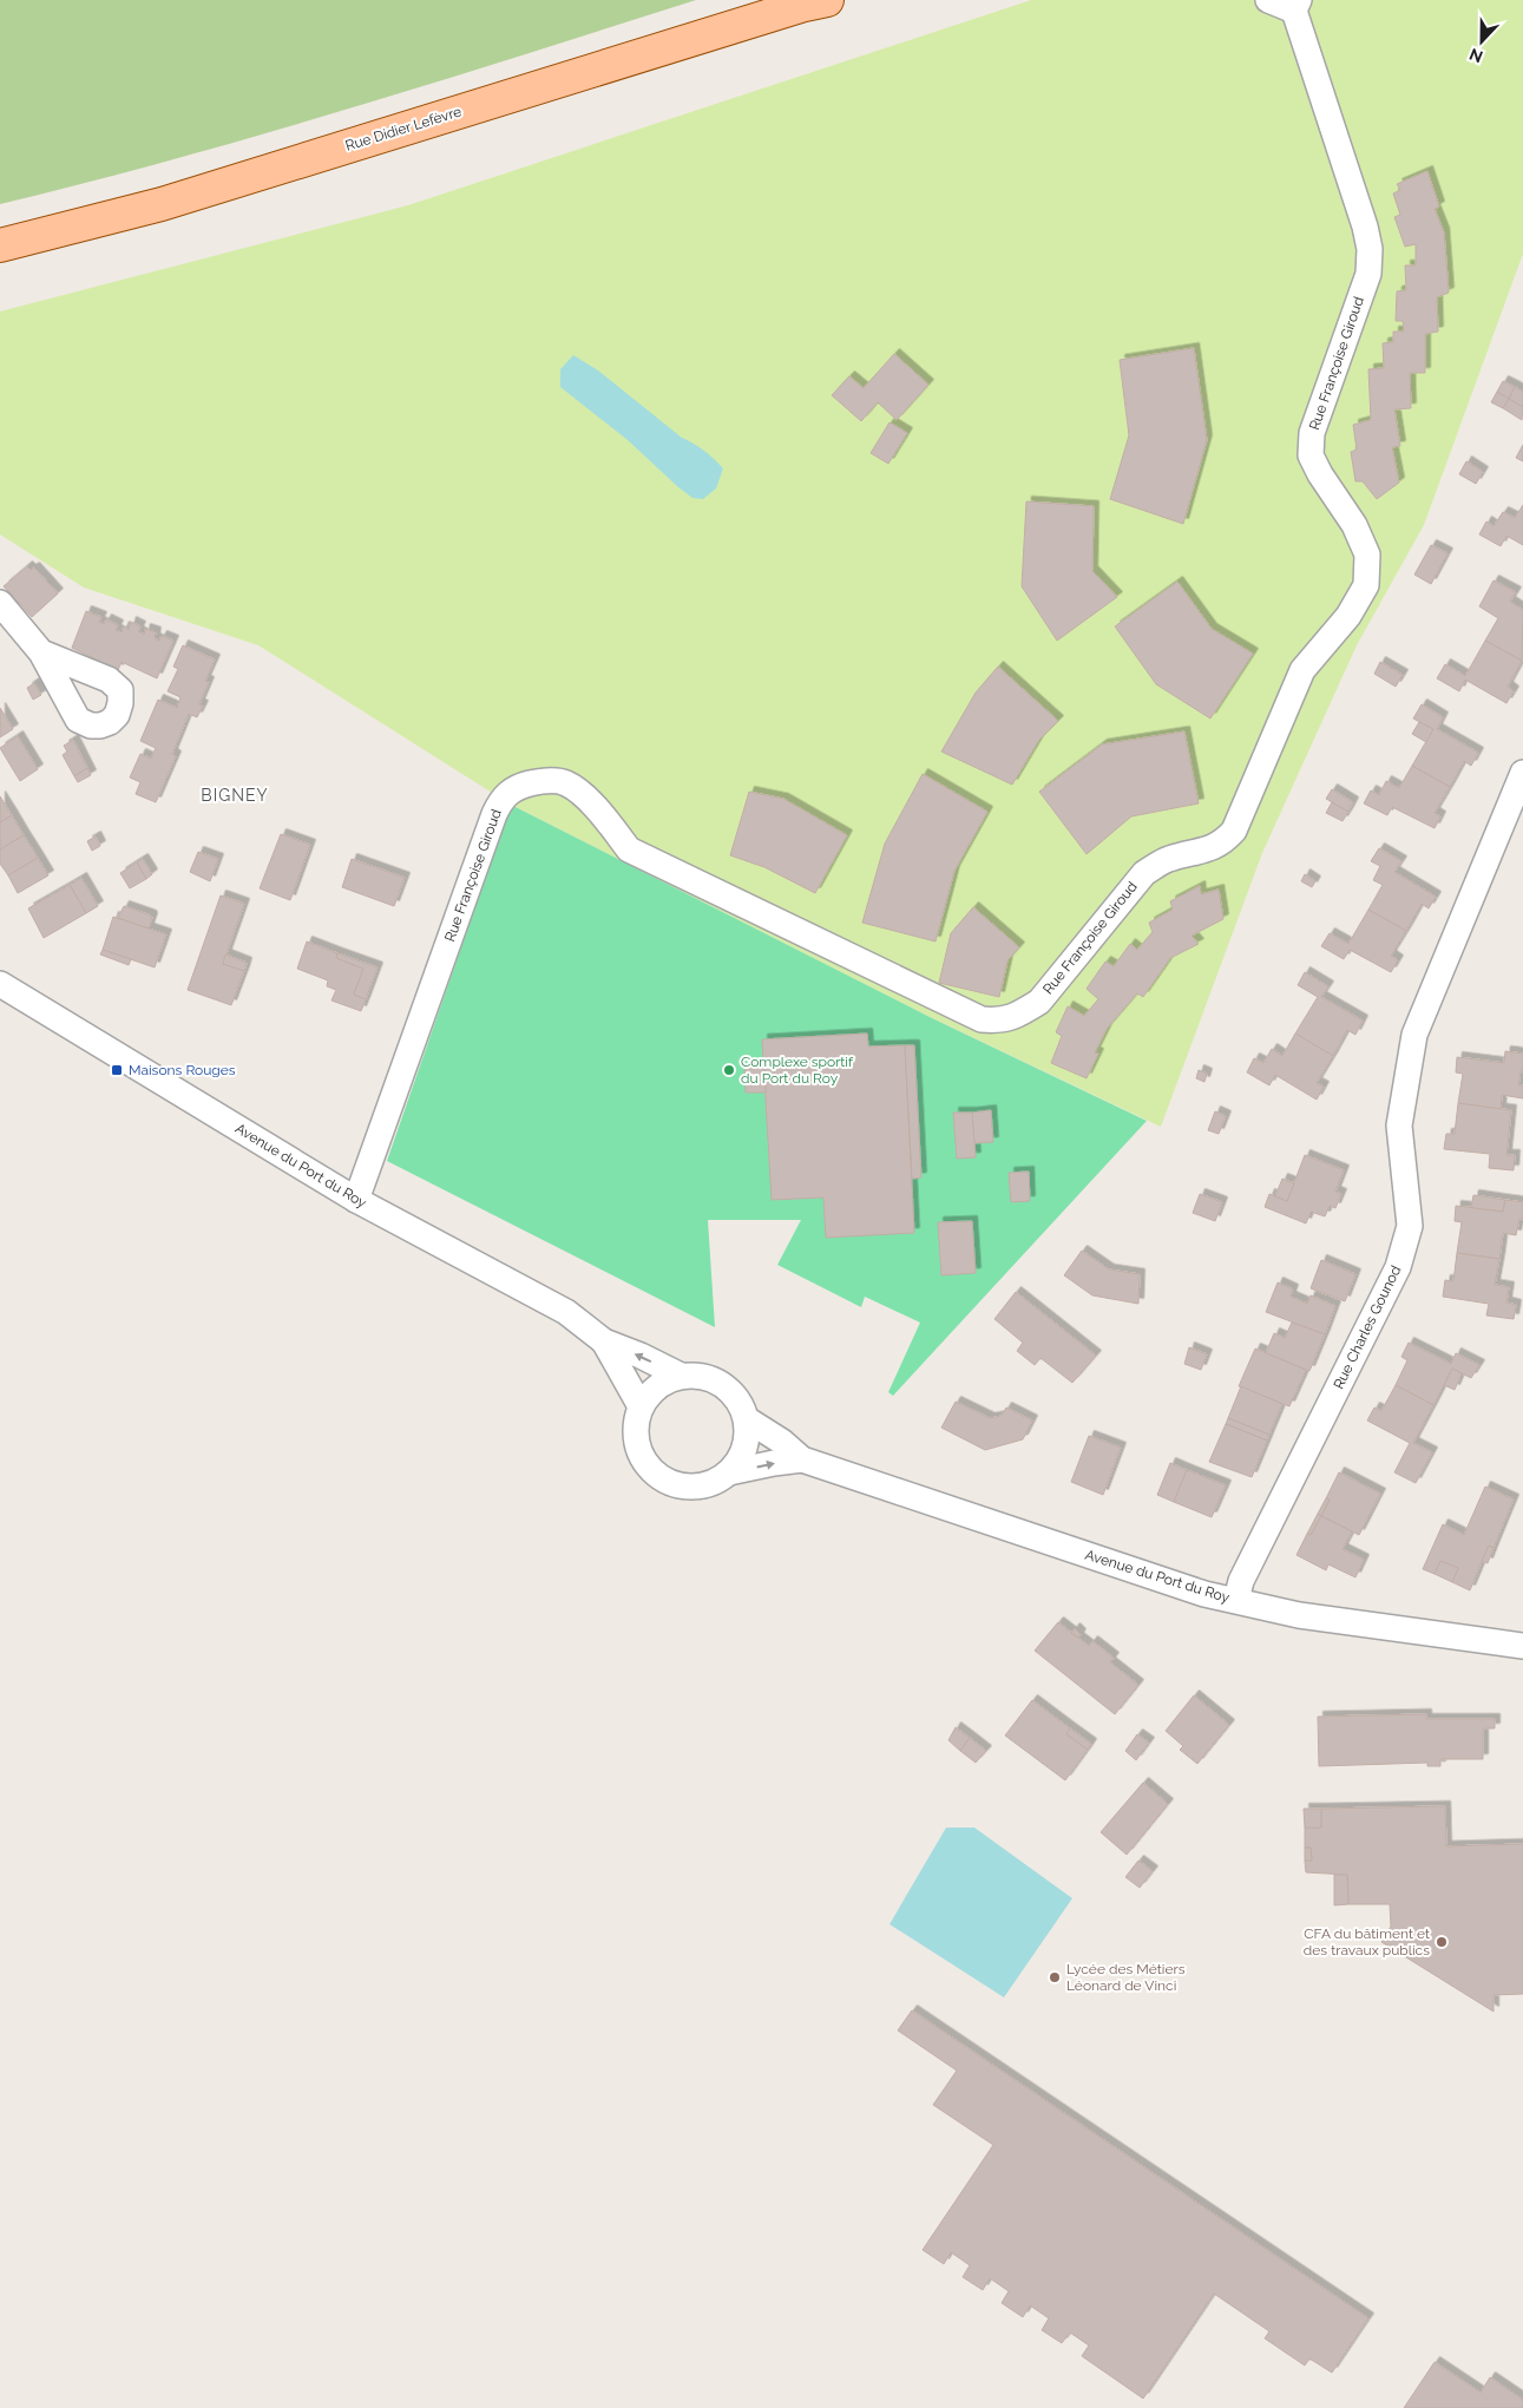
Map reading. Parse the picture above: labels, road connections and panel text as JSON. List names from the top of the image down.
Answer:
{
  "streets": {
    "main road": ["Rue Didier Lefèvre"],
    "street": ["Rue Françoise Giroud", "Avenue du Port du Roy", "Rue Charles Gounod"]
  },
  "crossings": [
    ["Rue Françoise Giroud", "Avenue du Port du Roy"],
    ["Avenue du Port du Roy", "Rue Charles Gounod"]
  ],
  "districts": ["BIGNEY"],
  "places": {
    "transit": ["Maisons Rouges"],
    "other": ["Complexe sportif du Port du Roy", "CFA du bâtiment et des travaux publics", "Lycée des Métiers Léonard de Vinci"]
  },
  "north": "bottom"
}
